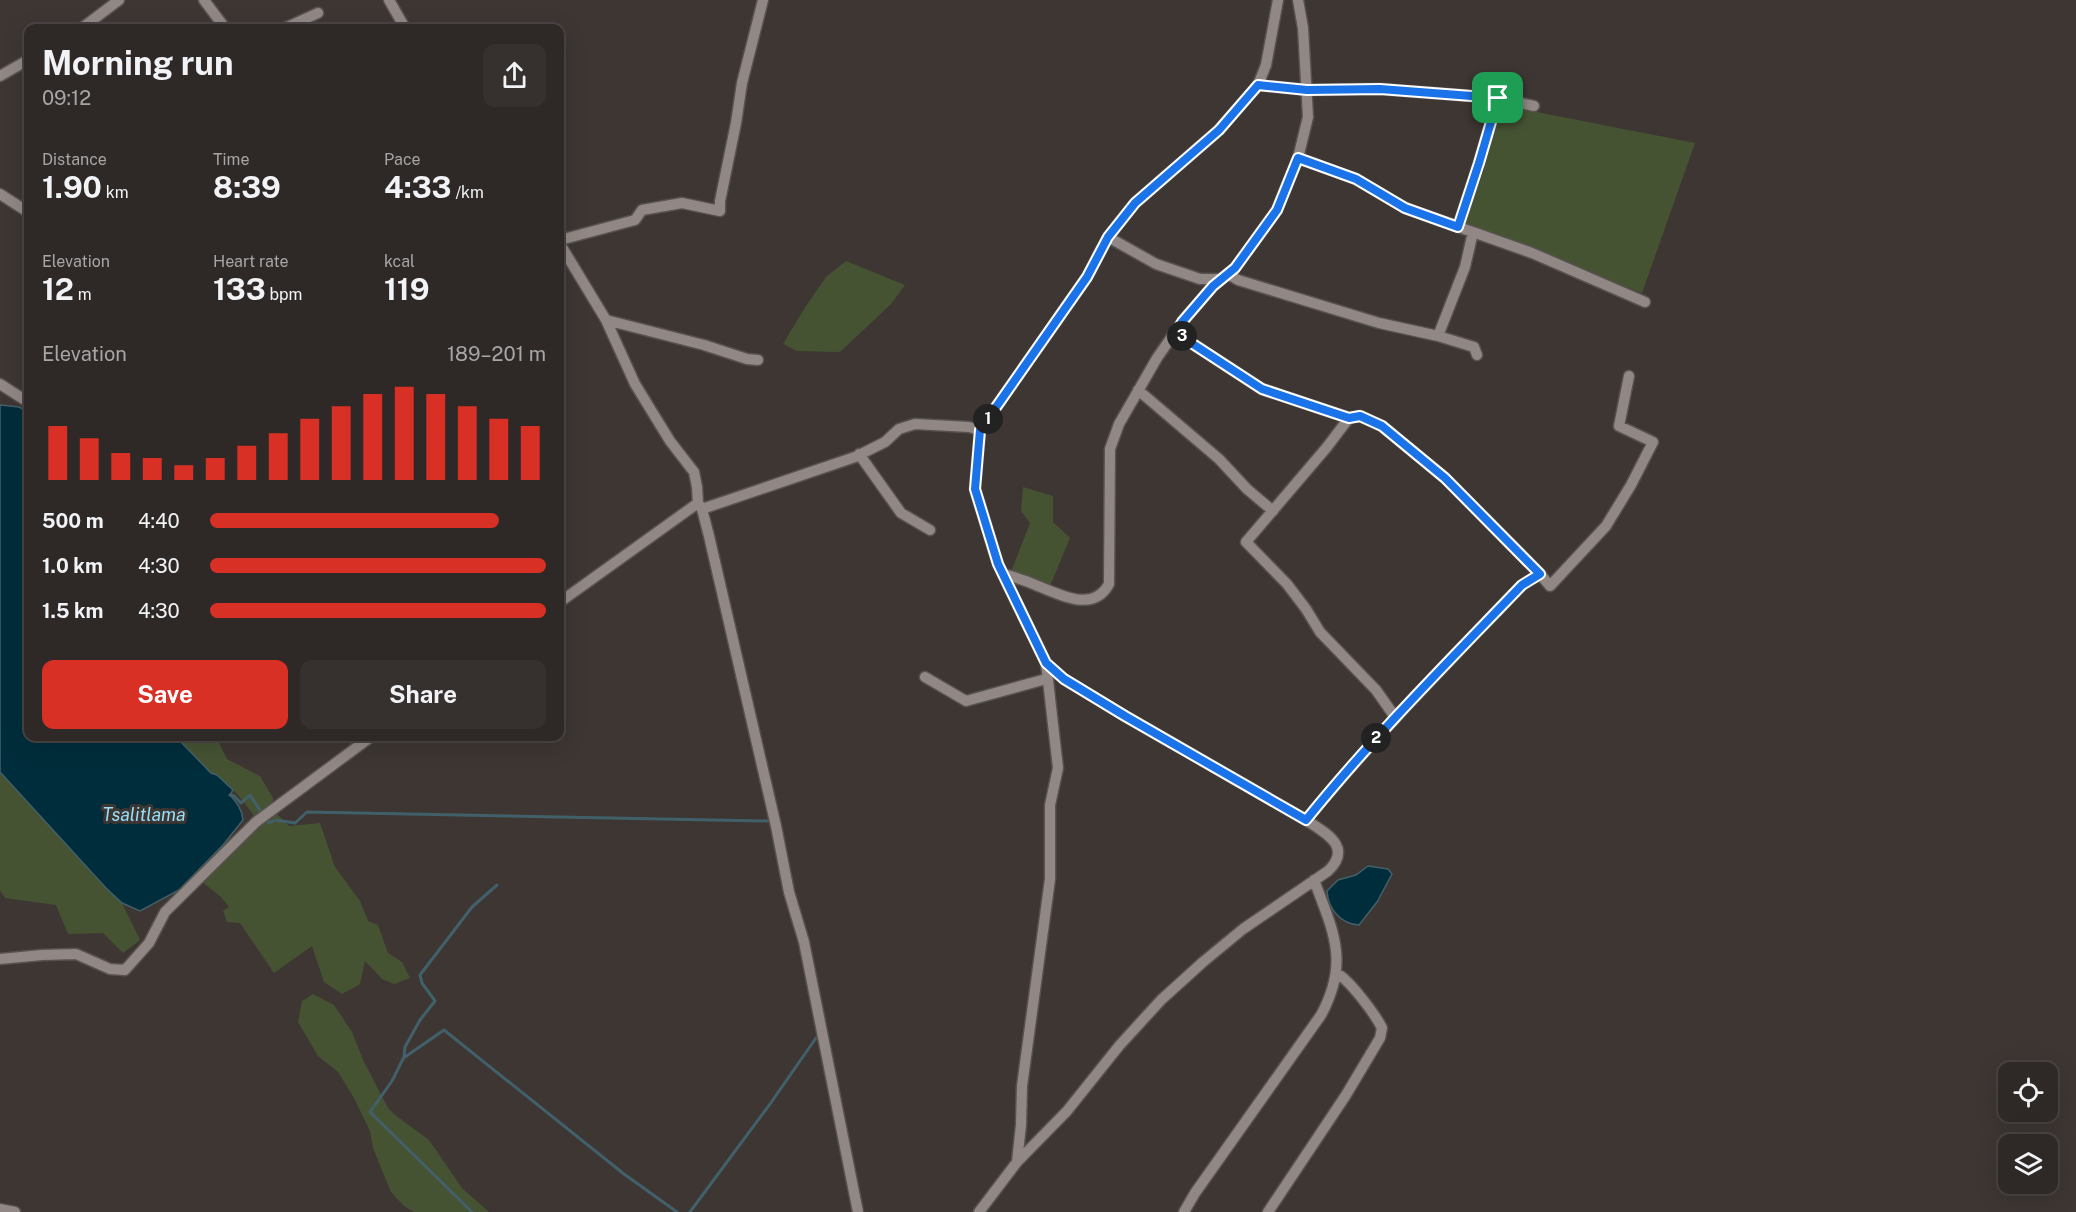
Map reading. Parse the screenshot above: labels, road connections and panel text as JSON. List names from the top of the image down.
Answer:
{
  "water": ["Tsalitlama"],
  "page": {
    "heading": ["Morning run", "09:12"],
    "stats": [
      ["Distance", "1.90 km"],
      ["Time", "8:39"],
      ["Pace", "4:33 /km"],
      ["Elevation", "12 m"],
      ["Heart rate", "133 bpm"],
      ["kcal", "119"]
    ],
    "pins": ["3", "1", "2"],
    "chart": ["Elevation", "189–201 m"],
    "list": [
      {
        "name": "500 m",
        "note": "4:40"
      },
      {
        "name": "1.0 km",
        "note": "4:30"
      },
      {
        "name": "1.5 km",
        "note": "4:30"
      }
    ],
    "buttons": ["Save", "Share"]
  }
}
